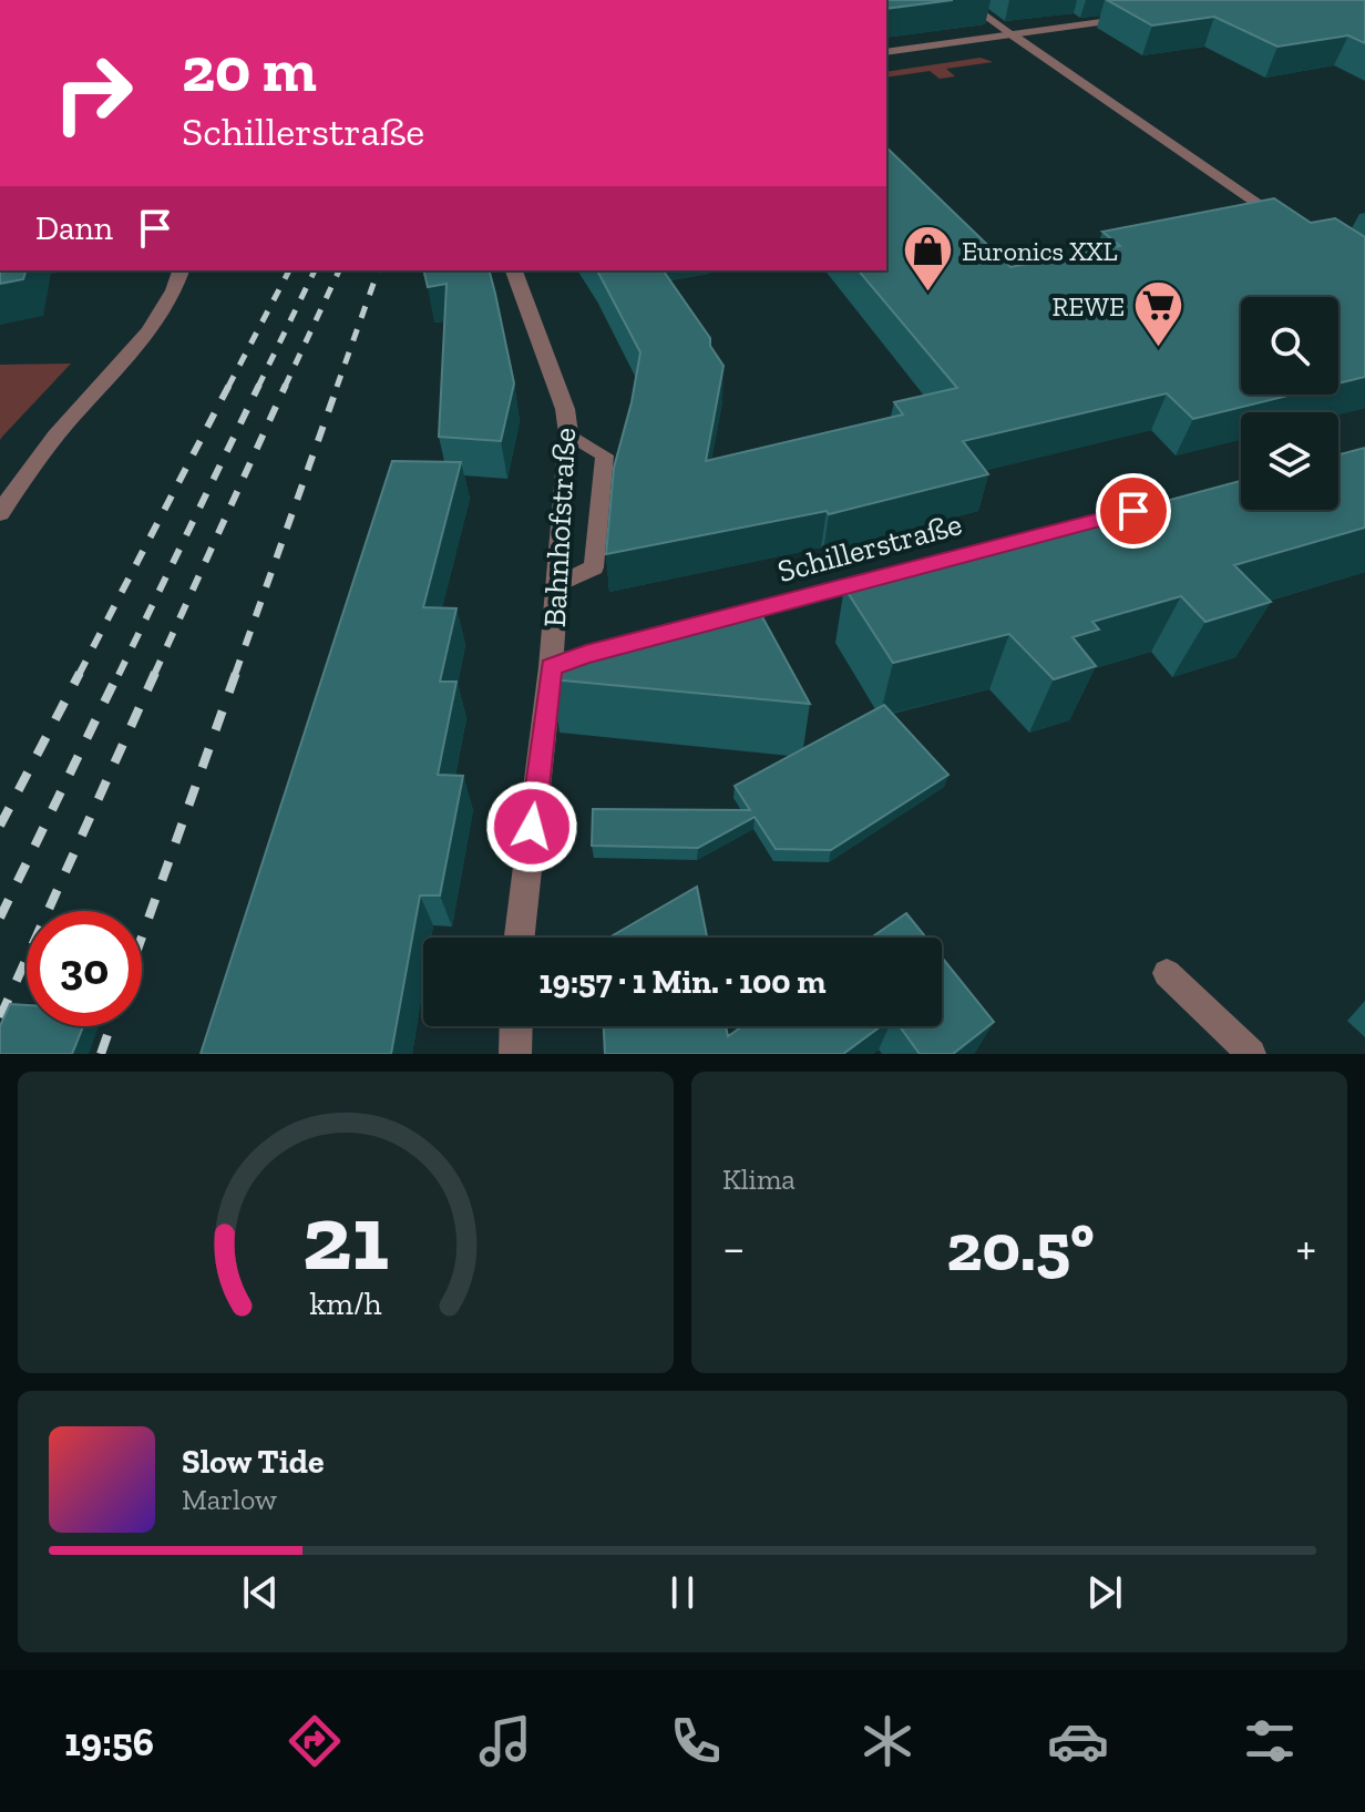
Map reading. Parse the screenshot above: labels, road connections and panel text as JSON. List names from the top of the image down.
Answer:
{
  "streets": {
    "street": ["Bahnhofstraße", "Schillerstraße"]
  },
  "crossings": [
    ["Bahnhofstraße", "Schillerstraße"]
  ],
  "places": {
    "shop": ["Euronics XXL"],
    "supermarket": ["REWE"]
  },
  "page": {
    "turn": ["20 m", "Schillerstraße"],
    "then": "Dann",
    "limit": "30",
    "trip": "19:57 · 1 Min. · 100 m",
    "tile": "Klima",
    "heat": ["−", "20.5°", "+"],
    "song": ["Slow Tide", "Marlow"],
    "tabs": "19:56",
    "gauge": ["21", "km/h"]
  }
}
